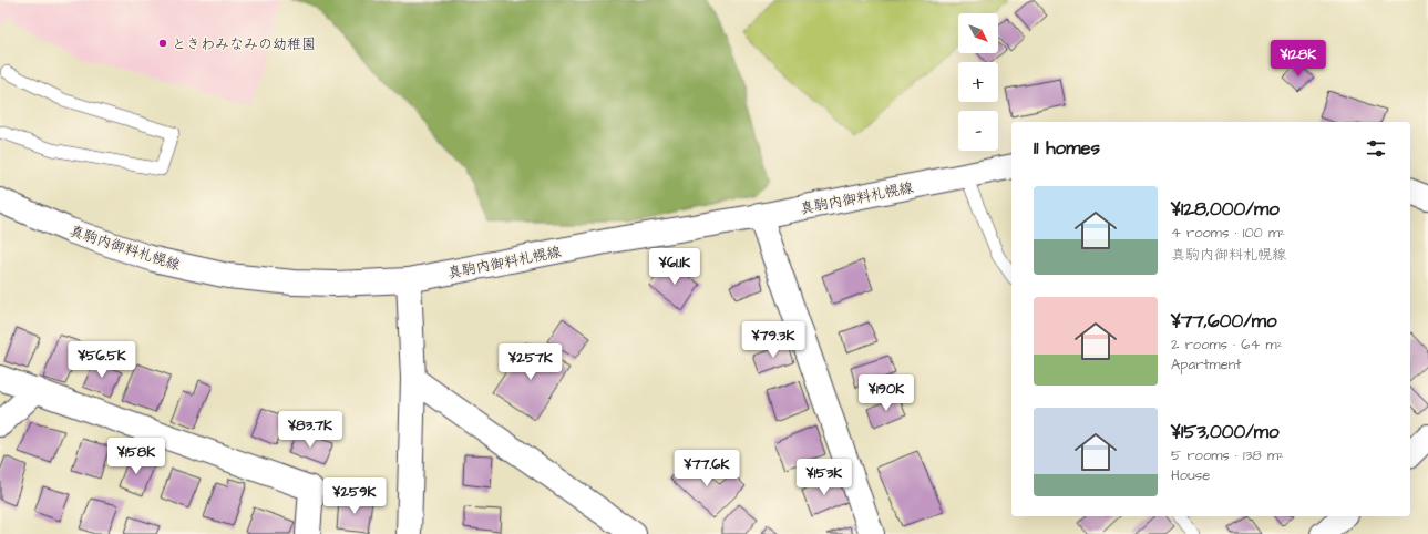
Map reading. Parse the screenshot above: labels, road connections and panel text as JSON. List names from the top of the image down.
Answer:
{
  "streets": {
    "street": ["真駒内御料札幌線"]
  },
  "places": ["ときわみなみの幼稚園"],
  "north": "bottom right",
  "page": {
    "map_buttons": ["+", "−"],
    "price": [
      "¥128K",
      "¥61.1K",
      "¥79.3K",
      "¥56.5K",
      "¥257K",
      "¥190K",
      "¥83.7K",
      "¥158K",
      "¥77.6K",
      "¥153K",
      "¥259K"
    ],
    "heading": "11 homes",
    "list": [
      {
        "name": "¥128,000/mo",
        "note": "4 rooms · 100 m² · 真駒内御料札幌線"
      },
      {
        "name": "¥77,600/mo",
        "note": "2 rooms · 64 m² · Apartment"
      },
      {
        "name": "¥153,000/mo",
        "note": "5 rooms · 138 m² · House"
      }
    ]
  }
}
